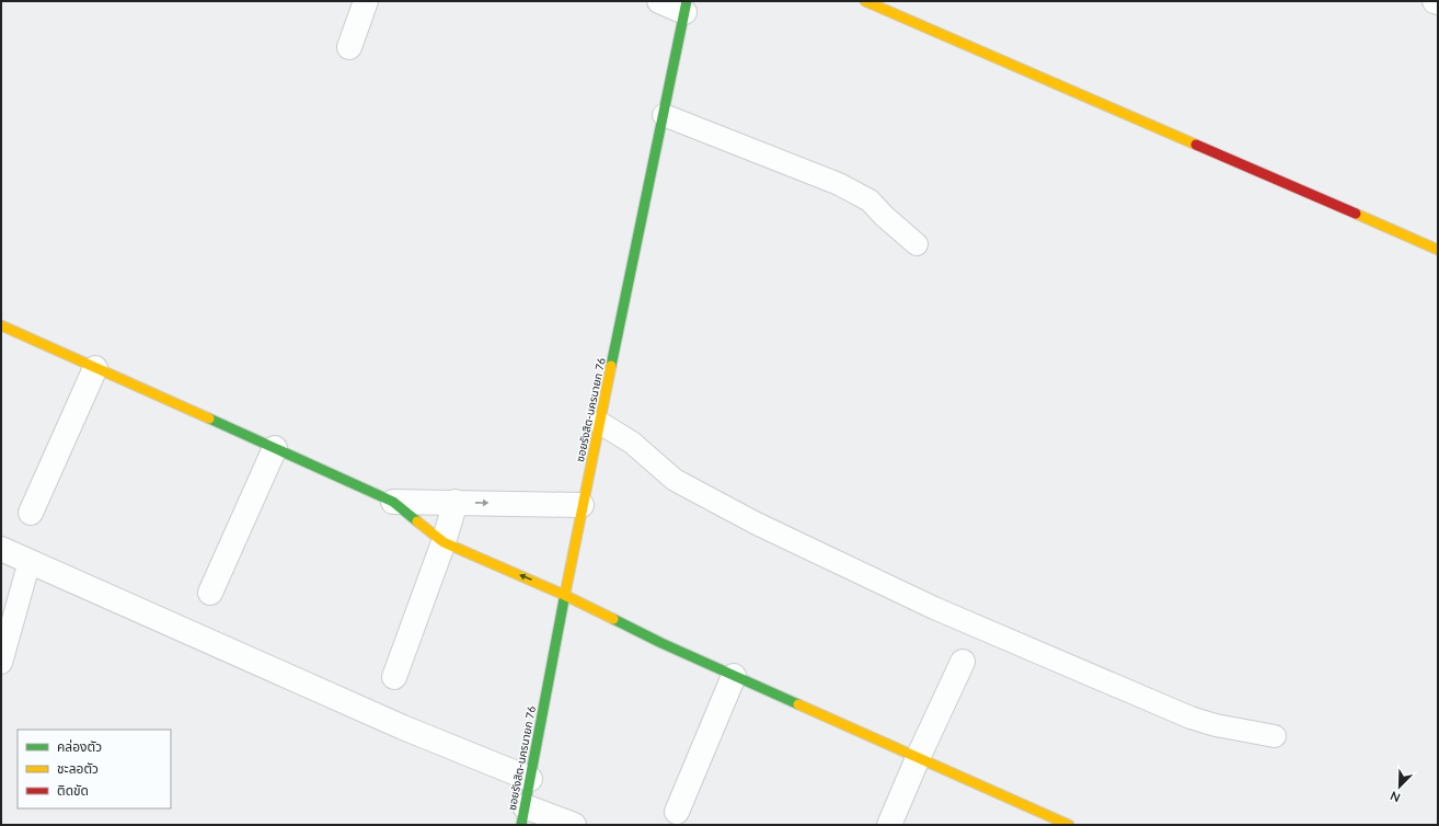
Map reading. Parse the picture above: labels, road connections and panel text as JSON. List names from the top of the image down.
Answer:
{
  "streets": {
    "street": ["ซอยรังสิต-นครนายก 76"]
  },
  "legend": ["คล่องตัว", "ชะลอตัว", "ติดขัด"],
  "north": "bottom left"
}
